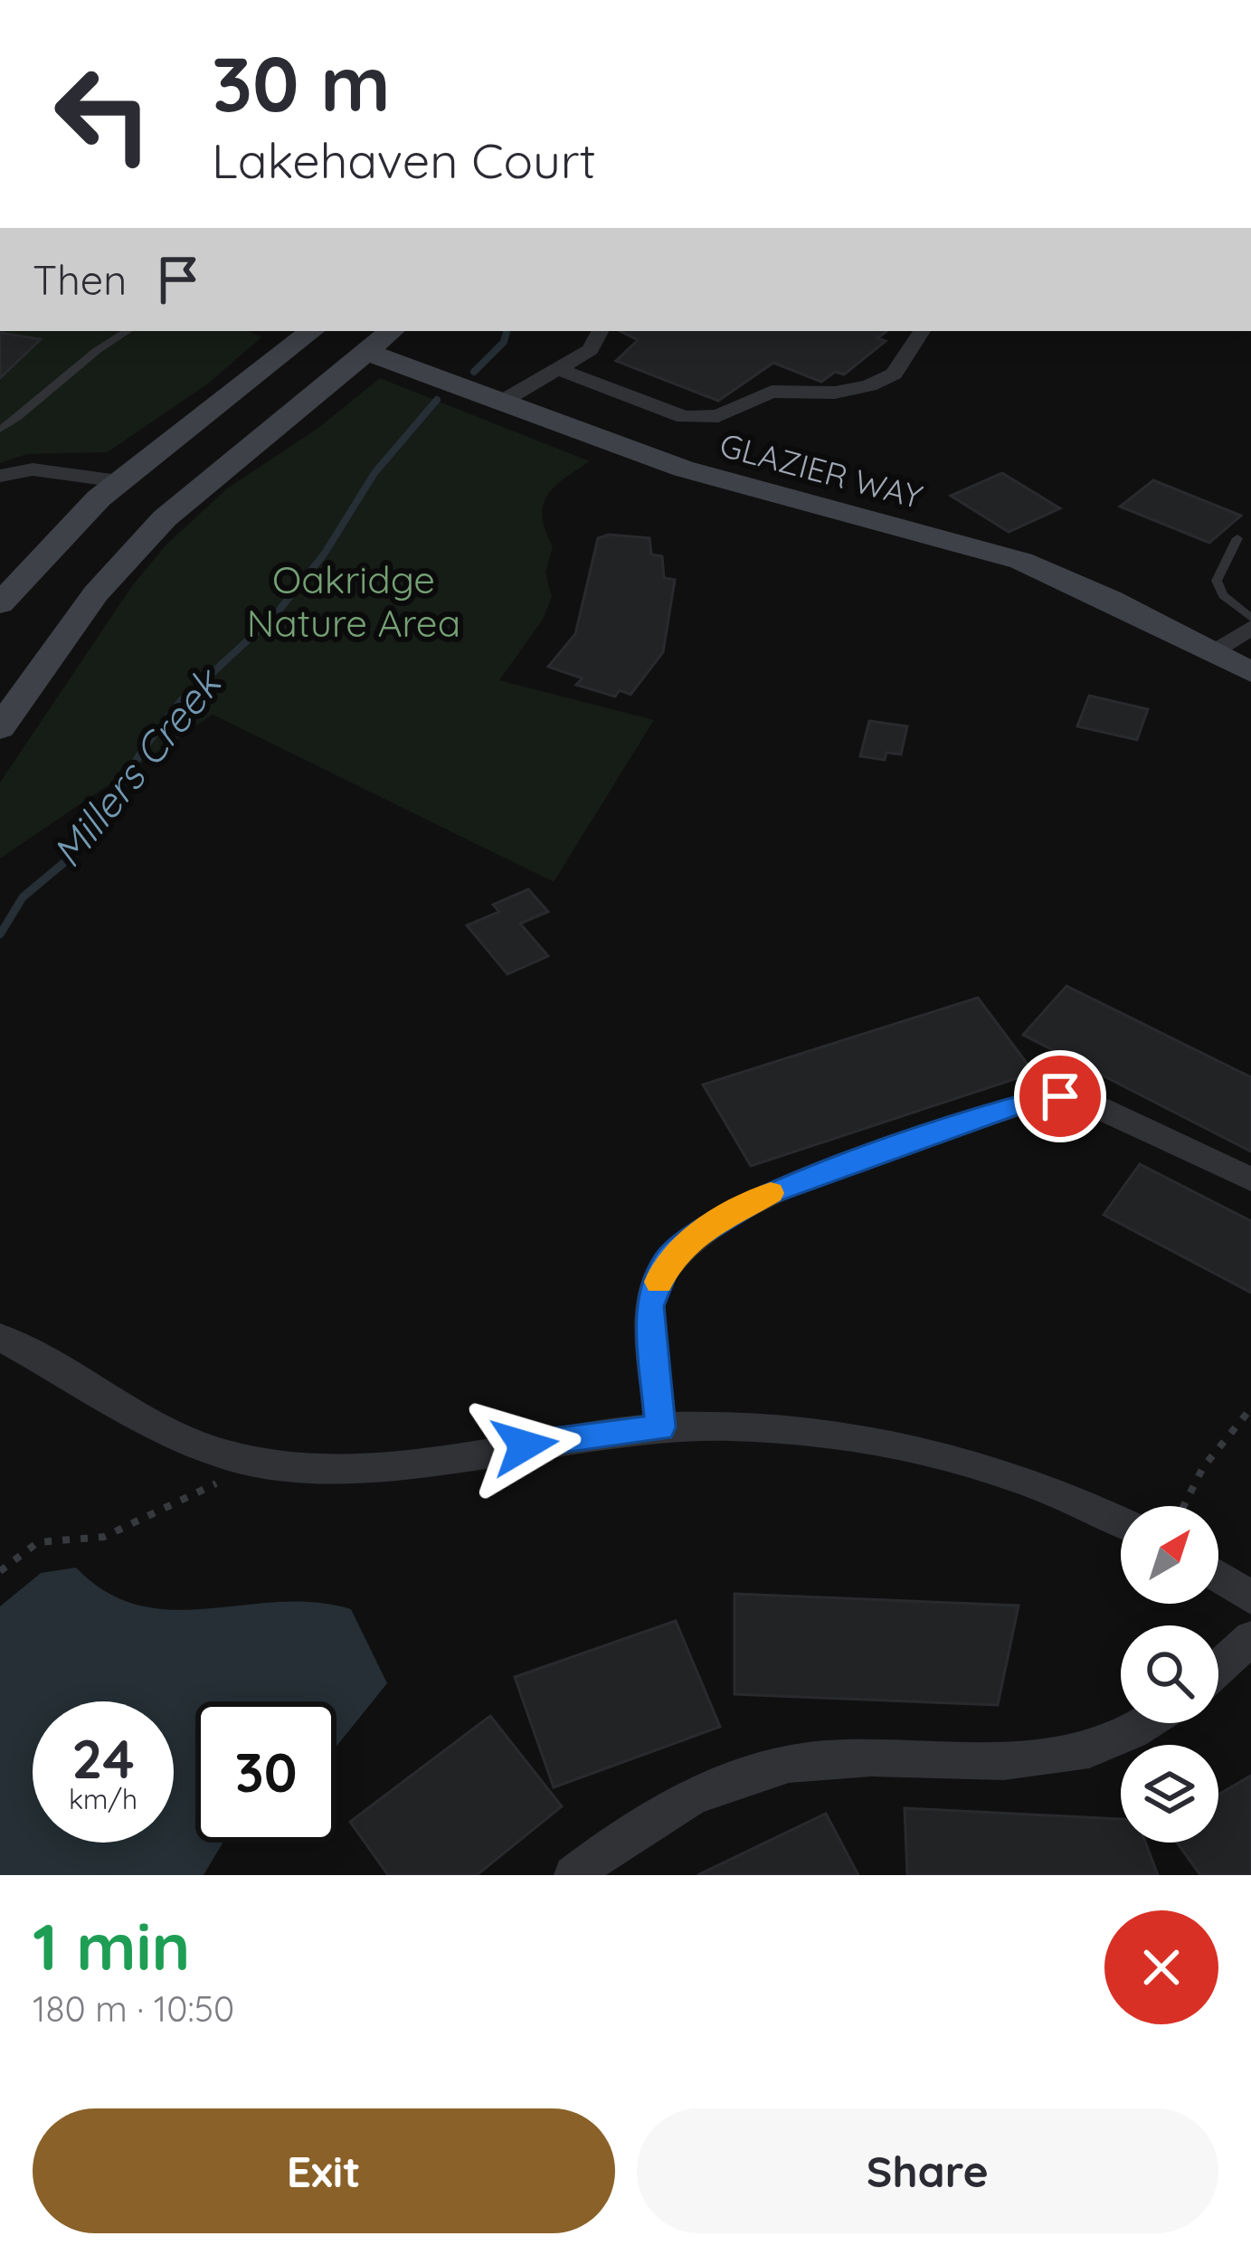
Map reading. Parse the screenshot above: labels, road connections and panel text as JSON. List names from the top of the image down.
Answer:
{
  "streets": {
    "main road": ["GLAZIER WAY"]
  },
  "water": ["Millers Creek"],
  "parks": ["Oakridge Nature Area"],
  "north": "top right",
  "page": {
    "turn": ["30 m", "Lakehaven Court"],
    "then": "Then",
    "speed": "24 km/h",
    "limit": "30",
    "heading": ["1 min", "180 m · 10:50"],
    "buttons": ["Exit", "Share"]
  }
}
